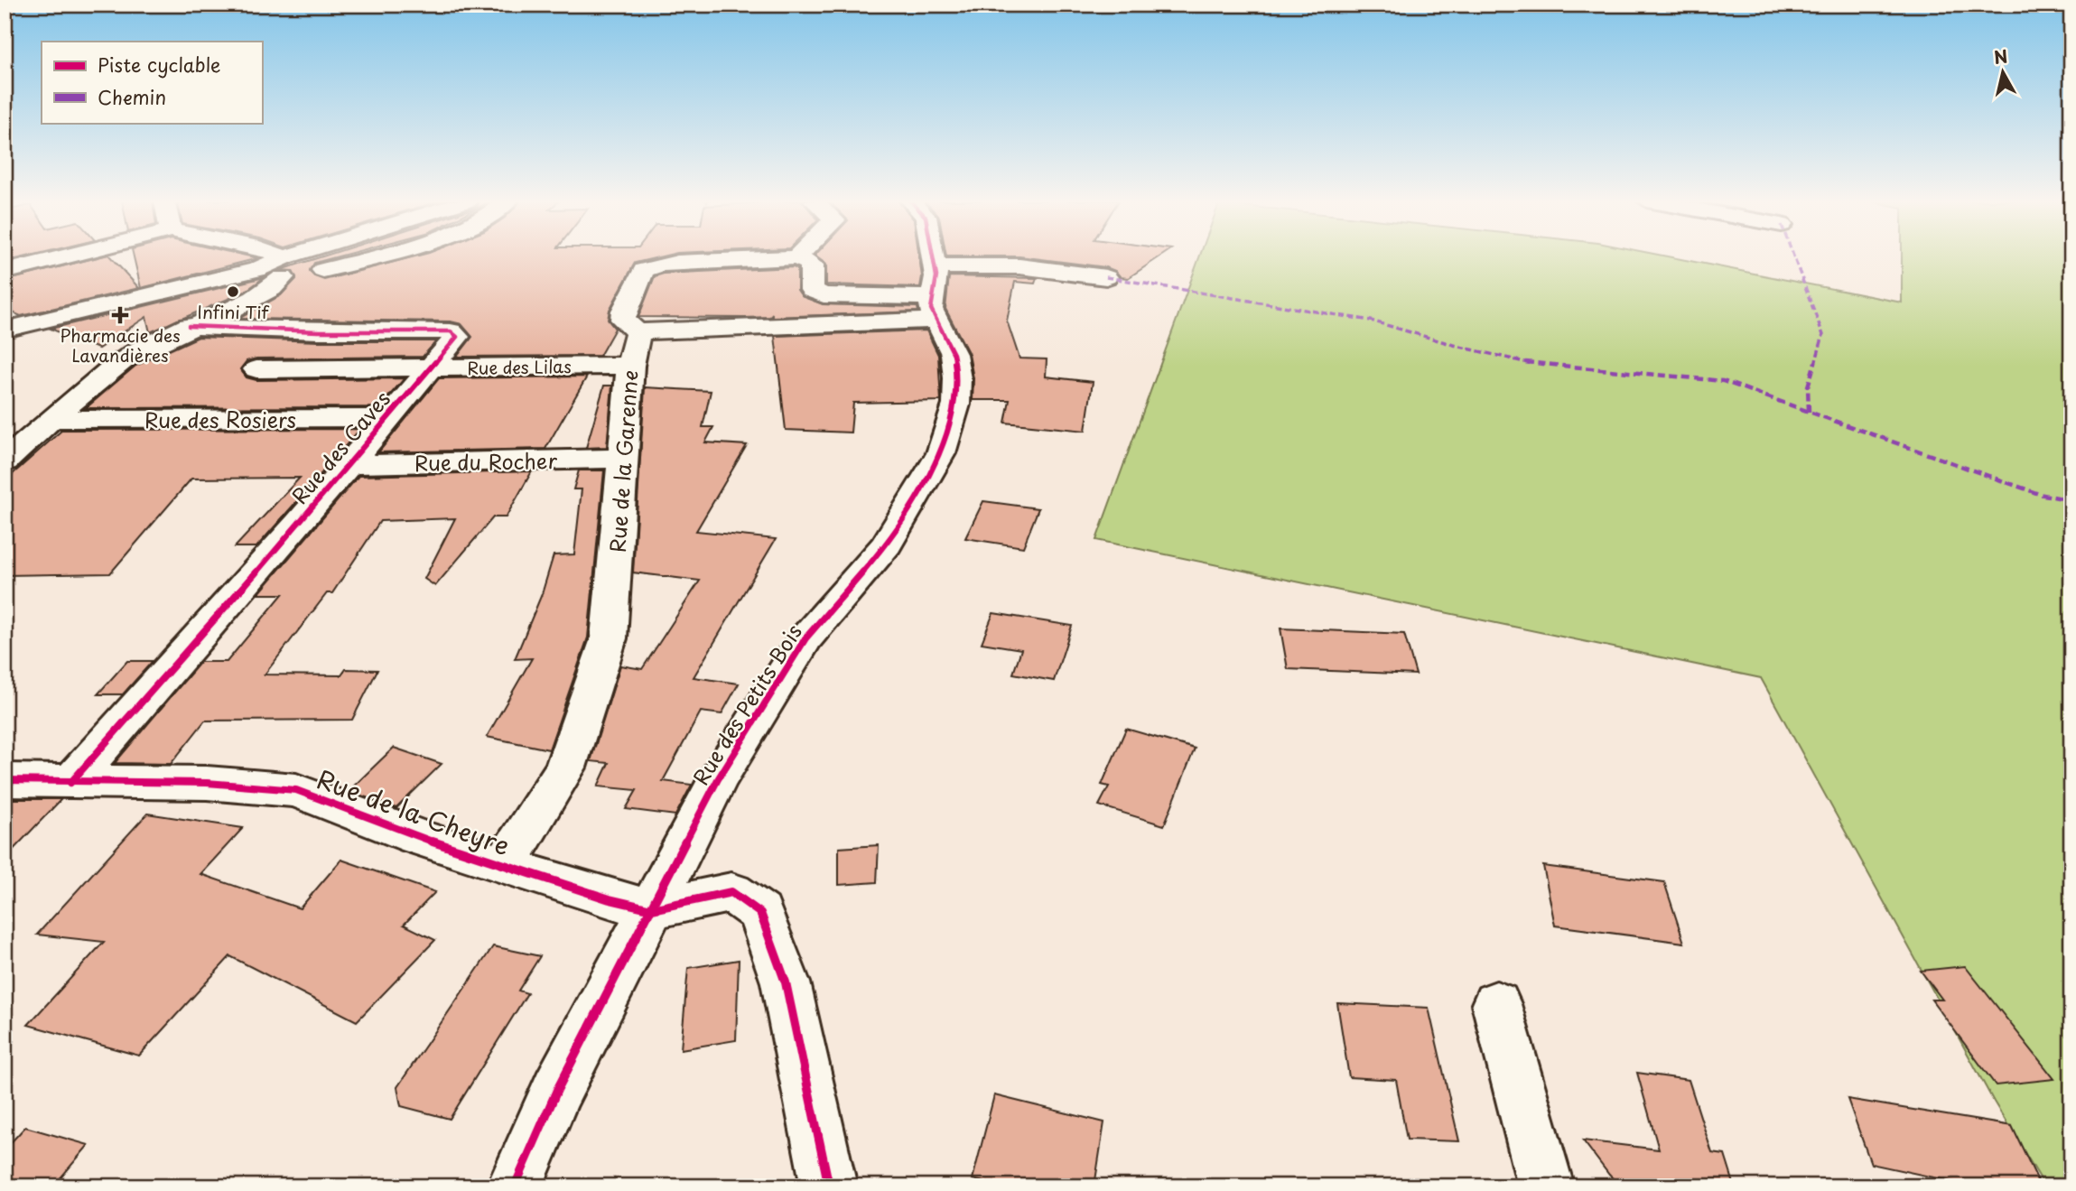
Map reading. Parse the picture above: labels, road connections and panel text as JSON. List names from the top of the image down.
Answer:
{
  "streets": {
    "street": [
      "Rue des Lilas",
      "Rue des Rosiers",
      "Rue des Caves",
      "Rue du Rocher",
      "Rue de la Garenne",
      "Rue des Petits Bois",
      "Rue de la Cheyre"
    ]
  },
  "crossings": [
    ["Rue des Lilas", "Rue des Caves"],
    ["Rue des Lilas", "Rue de la Garenne"],
    ["Rue des Rosiers", "Rue des Caves"],
    ["Rue des Caves", "Rue du Rocher"],
    ["Rue des Caves", "Rue de la Cheyre"],
    ["Rue du Rocher", "Rue de la Garenne"],
    ["Rue de la Garenne", "Rue de la Cheyre"],
    ["Rue des Petits Bois", "Rue de la Cheyre"]
  ],
  "places": {
    "other": ["Infini Tif"],
    "health": ["Pharmacie des Lavandières"]
  },
  "legend": ["Piste cyclable", "Chemin"],
  "north": "top"
}
